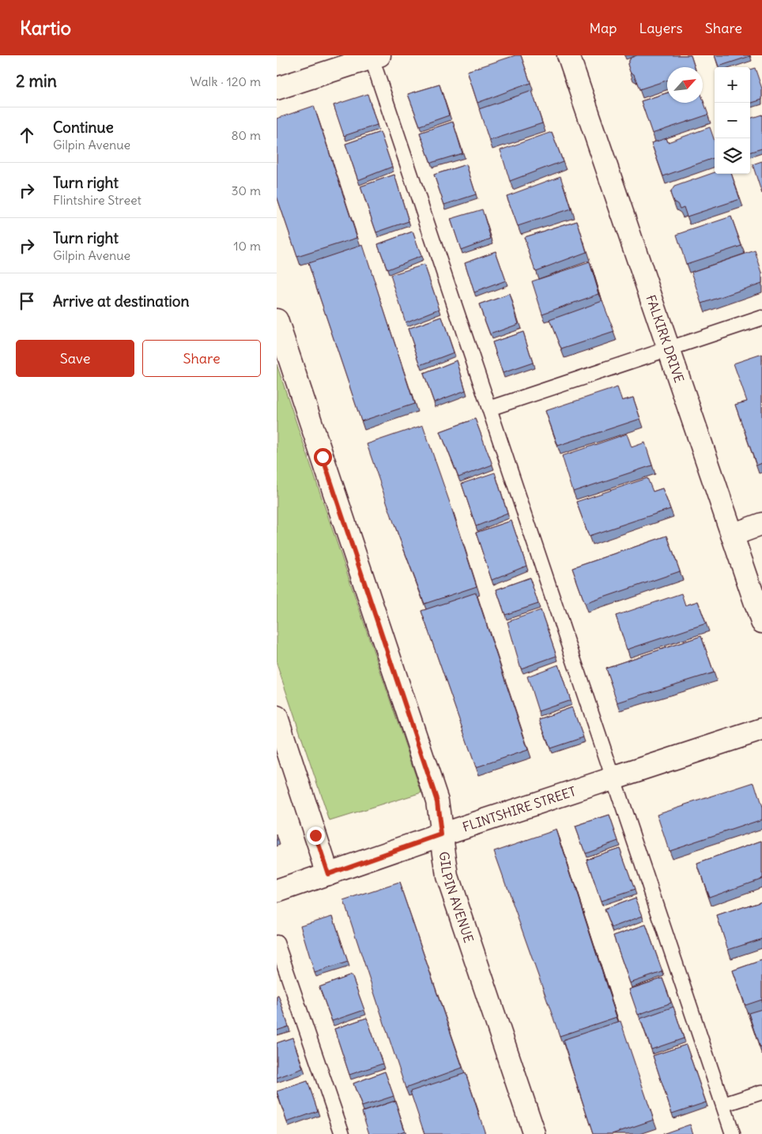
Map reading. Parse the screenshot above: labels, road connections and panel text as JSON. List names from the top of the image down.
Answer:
{
  "streets": {
    "street": ["FALKIRK DRIVE", "FLINTSHIRE STREET", "GILPIN AVENUE"]
  },
  "crossings": [
    ["FLINTSHIRE STREET", "GILPIN AVENUE"]
  ],
  "north": "top right",
  "page": {
    "header": "Kartio",
    "nav": ["Map", "Layers", "Share"],
    "heading": ["2 min", "Walk · 120 m"],
    "map_buttons": ["+", "−"],
    "list": [
      ["Continue", "Gilpin Avenue", "80 m"],
      ["Turn right", "Flintshire Street", "30 m"],
      ["Turn right", "Gilpin Avenue", "10 m"],
      "Arrive at destination"
    ],
    "buttons": ["Save", "Share"]
  }
}
